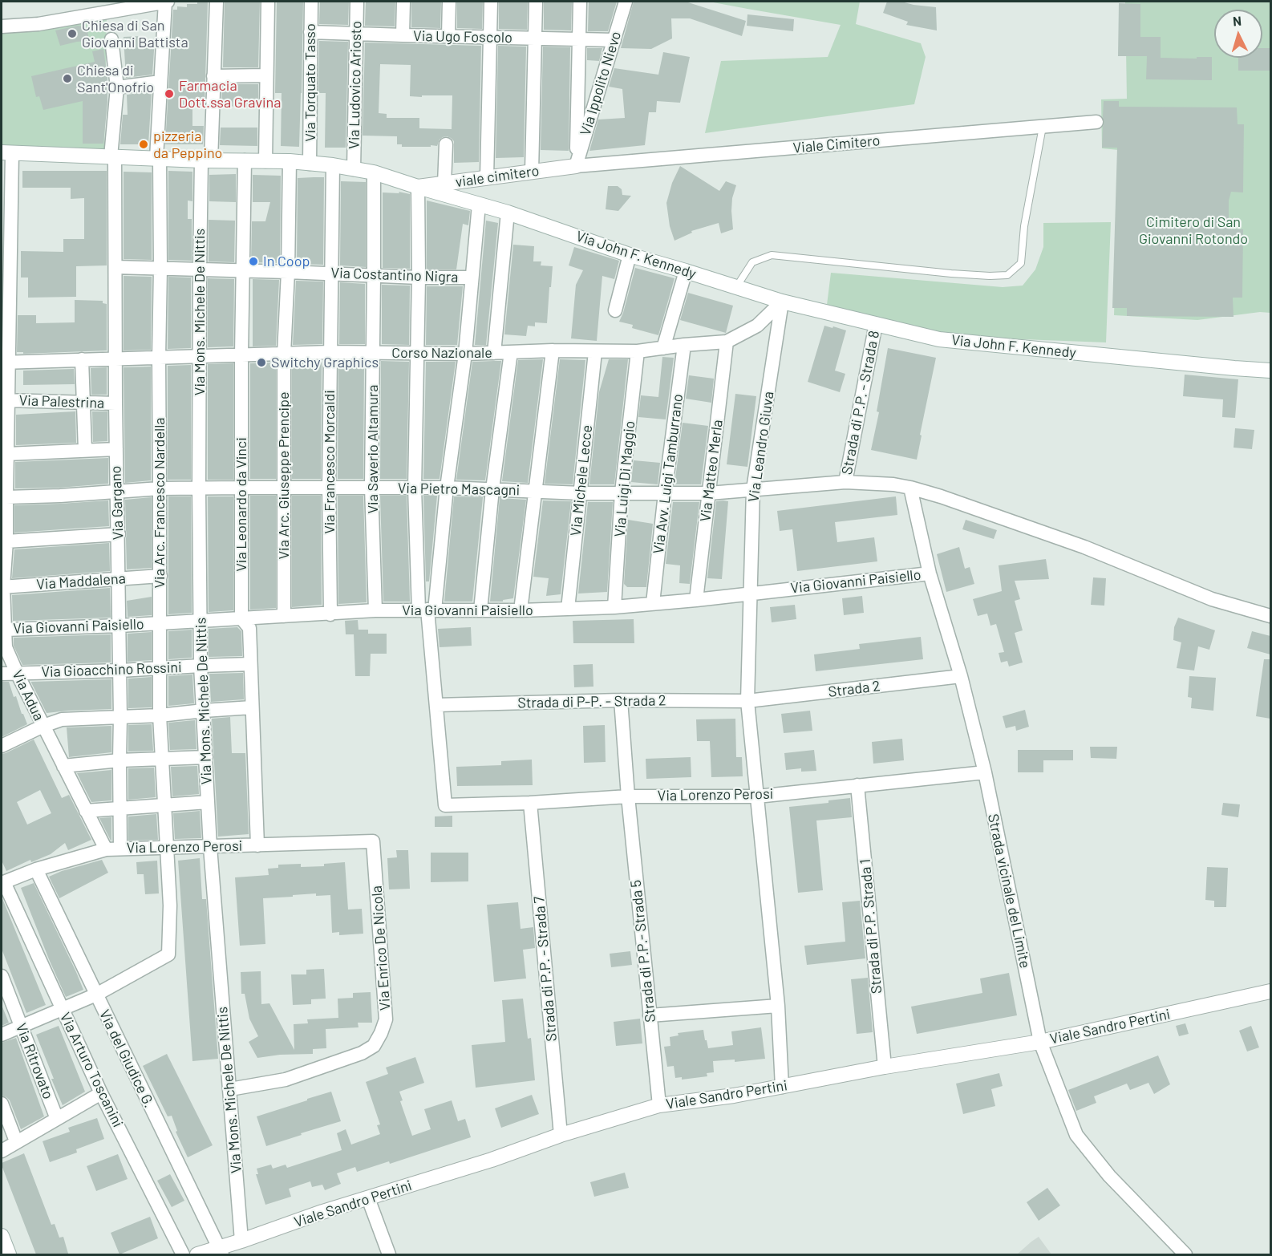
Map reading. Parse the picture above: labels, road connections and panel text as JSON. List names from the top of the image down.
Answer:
{
  "streets": {
    "main road": ["viale cimitero", "Via John F. Kennedy", "Viale Sandro Pertini"],
    "street": [
      "Via Ugo Foscolo",
      "Via Torquato Tasso",
      "Via Ippolito Nievo",
      "Via Ludovico Ariosto",
      "Viale Cimitero",
      "Via Costantino Nigra",
      "Via Mons. Michele De Nittis",
      "Corso Nazionale",
      "Via Palestrina",
      "Strada di P.P. - Strada 8",
      "Via Leandro Giuva",
      "Via Saverio Altamura",
      "Via Francesco Morcaldi",
      "Via Matteo Merla",
      "Via Avv. Luigi Tamburrano",
      "Via Arc. Giuseppe Prencipe",
      "Via Luigi Di Maggio",
      "Via Michele Lecce",
      "Via Pietro Mascagni",
      "Via Gargano",
      "Via Arc. Francesco Nardella",
      "Via Leonardo da Vinci",
      "Via Maddalena",
      "Via Giovanni Paisiello",
      "Via Gioacchino Rossini",
      "Strada 2",
      "Via Adua",
      "Strada di P-P. - Strada 2",
      "Via Lorenzo Perosi",
      "Strada vicinale del Limite",
      "Strada di P.P. Strada 1",
      "Via Enrico De Nicola",
      "Strada di P.P.- Strada 5",
      "Strada di P.P. - Strada 7",
      "Via del Giudice G.",
      "Via Ritrovato",
      "Via Arturo Toscanini"
    ]
  },
  "crossings": [
    ["Via Ugo Foscolo", "Via Torquato Tasso"],
    ["Via Ugo Foscolo", "Via Ippolito Nievo"],
    ["Via Ugo Foscolo", "Via Ludovico Ariosto"],
    ["Via Torquato Tasso", "Via John F. Kennedy"],
    ["Via Ippolito Nievo", "Viale Cimitero"],
    ["Via Ippolito Nievo", "viale cimitero"],
    ["Via Ludovico Ariosto", "Via John F. Kennedy"],
    ["Viale Cimitero", "viale cimitero"],
    ["viale cimitero", "Via John F. Kennedy"],
    ["Via John F. Kennedy", "Via Mons. Michele De Nittis"],
    ["Via John F. Kennedy", "Corso Nazionale"],
    ["Via John F. Kennedy", "Strada di P.P. - Strada 8"],
    ["Via John F. Kennedy", "Via Leandro Giuva"],
    ["Via John F. Kennedy", "Via Saverio Altamura"],
    ["Via John F. Kennedy", "Via Francesco Morcaldi"],
    ["Via John F. Kennedy", "Via Arc. Giuseppe Prencipe"],
    ["Via John F. Kennedy", "Via Gargano"],
    ["Via John F. Kennedy", "Via Arc. Francesco Nardella"],
    ["Via John F. Kennedy", "Via Leonardo da Vinci"],
    ["Via John F. Kennedy", "Via Adua"],
    ["Via Costantino Nigra", "Via Mons. Michele De Nittis"],
    ["Via Costantino Nigra", "Via Saverio Altamura"],
    ["Via Costantino Nigra", "Via Francesco Morcaldi"],
    ["Via Costantino Nigra", "Via Arc. Giuseppe Prencipe"],
    ["Via Costantino Nigra", "Via Gargano"],
    ["Via Costantino Nigra", "Via Arc. Francesco Nardella"],
    ["Via Costantino Nigra", "Via Leonardo da Vinci"],
    ["Via Mons. Michele De Nittis", "Corso Nazionale"],
    ["Via Mons. Michele De Nittis", "Via Pietro Mascagni"],
    ["Via Mons. Michele De Nittis", "Via Giovanni Paisiello"],
    ["Via Mons. Michele De Nittis", "Via Gioacchino Rossini"],
    ["Via Mons. Michele De Nittis", "Via Lorenzo Perosi"],
    ["Via Mons. Michele De Nittis", "Via Enrico De Nicola"],
    ["Via Mons. Michele De Nittis", "Viale Sandro Pertini"],
    ["Corso Nazionale", "Via Leandro Giuva"],
    ["Corso Nazionale", "Via Saverio Altamura"],
    ["Corso Nazionale", "Via Francesco Morcaldi"],
    ["Corso Nazionale", "Via Matteo Merla"],
    ["Corso Nazionale", "Via Avv. Luigi Tamburrano"],
    ["Corso Nazionale", "Via Arc. Giuseppe Prencipe"],
    ["Corso Nazionale", "Via Luigi Di Maggio"],
    ["Corso Nazionale", "Via Michele Lecce"],
    ["Corso Nazionale", "Via Gargano"],
    ["Corso Nazionale", "Via Arc. Francesco Nardella"],
    ["Corso Nazionale", "Via Leonardo da Vinci"],
    ["Corso Nazionale", "Via Adua"],
    ["Via Palestrina", "Via Gargano"],
    ["Via Palestrina", "Via Adua"],
    ["Strada di P.P. - Strada 8", "Via Pietro Mascagni"],
    ["Via Leandro Giuva", "Via Pietro Mascagni"],
    ["Via Leandro Giuva", "Via Giovanni Paisiello"],
    ["Via Leandro Giuva", "Strada 2"],
    ["Via Leandro Giuva", "Strada di P-P. - Strada 2"],
    ["Via Leandro Giuva", "Via Lorenzo Perosi"],
    ["Via Leandro Giuva", "Viale Sandro Pertini"],
    ["Via Saverio Altamura", "Via Pietro Mascagni"],
    ["Via Saverio Altamura", "Via Giovanni Paisiello"],
    ["Via Francesco Morcaldi", "Via Pietro Mascagni"],
    ["Via Francesco Morcaldi", "Via Giovanni Paisiello"],
    ["Via Matteo Merla", "Via Pietro Mascagni"],
    ["Via Matteo Merla", "Via Giovanni Paisiello"],
    ["Via Avv. Luigi Tamburrano", "Via Pietro Mascagni"],
    ["Via Avv. Luigi Tamburrano", "Via Giovanni Paisiello"],
    ["Via Arc. Giuseppe Prencipe", "Via Pietro Mascagni"],
    ["Via Arc. Giuseppe Prencipe", "Via Giovanni Paisiello"],
    ["Via Luigi Di Maggio", "Via Pietro Mascagni"],
    ["Via Luigi Di Maggio", "Via Giovanni Paisiello"],
    ["Via Michele Lecce", "Via Pietro Mascagni"],
    ["Via Michele Lecce", "Via Giovanni Paisiello"],
    ["Via Pietro Mascagni", "Via Gargano"],
    ["Via Pietro Mascagni", "Via Arc. Francesco Nardella"],
    ["Via Pietro Mascagni", "Via Leonardo da Vinci"],
    ["Via Pietro Mascagni", "Via Adua"],
    ["Via Pietro Mascagni", "Strada vicinale del Limite"],
    ["Via Gargano", "Via Maddalena"],
    ["Via Gargano", "Via Giovanni Paisiello"],
    ["Via Gargano", "Via Gioacchino Rossini"],
    ["Via Gargano", "Via Lorenzo Perosi"],
    ["Via Arc. Francesco Nardella", "Via Maddalena"],
    ["Via Arc. Francesco Nardella", "Via Giovanni Paisiello"],
    ["Via Arc. Francesco Nardella", "Via Gioacchino Rossini"],
    ["Via Arc. Francesco Nardella", "Via Lorenzo Perosi"],
    ["Via Arc. Francesco Nardella", "Via del Giudice G."],
    ["Via Leonardo da Vinci", "Via Giovanni Paisiello"],
    ["Via Leonardo da Vinci", "Via Gioacchino Rossini"],
    ["Via Leonardo da Vinci", "Via Lorenzo Perosi"],
    ["Via Maddalena", "Via Adua"],
    ["Via Giovanni Paisiello", "Via Adua"],
    ["Via Giovanni Paisiello", "Strada vicinale del Limite"],
    ["Via Gioacchino Rossini", "Via Adua"],
    ["Strada 2", "Strada di P-P. - Strada 2"],
    ["Strada 2", "Strada vicinale del Limite"],
    ["Via Adua", "Via Lorenzo Perosi"],
    ["Strada di P-P. - Strada 2", "Via Lorenzo Perosi"],
    ["Strada di P-P. - Strada 2", "Strada di P.P.- Strada 5"],
    ["Via Lorenzo Perosi", "Strada vicinale del Limite"],
    ["Via Lorenzo Perosi", "Strada di P.P. Strada 1"],
    ["Via Lorenzo Perosi", "Via Enrico De Nicola"],
    ["Via Lorenzo Perosi", "Strada di P.P.- Strada 5"],
    ["Via Lorenzo Perosi", "Strada di P.P. - Strada 7"],
    ["Via Lorenzo Perosi", "Via del Giudice G."],
    ["Via Lorenzo Perosi", "Via Arturo Toscanini"],
    ["Strada vicinale del Limite", "Viale Sandro Pertini"],
    ["Strada di P.P. Strada 1", "Viale Sandro Pertini"],
    ["Strada di P.P.- Strada 5", "Viale Sandro Pertini"],
    ["Strada di P.P. - Strada 7", "Viale Sandro Pertini"],
    ["Viale Sandro Pertini", "Via del Giudice G."]
  ],
  "parks": ["Cimitero di San Giovanni Rotondo"],
  "places": [
    "Chiesa di San Giovanni Battista",
    "Chiesa di Sant'Onofrio",
    "Farmacia Dott.ssa Gravina",
    "pizzeria da Peppino",
    "In Coop",
    "Switchy Graphics"
  ],
  "north": "top"
}
